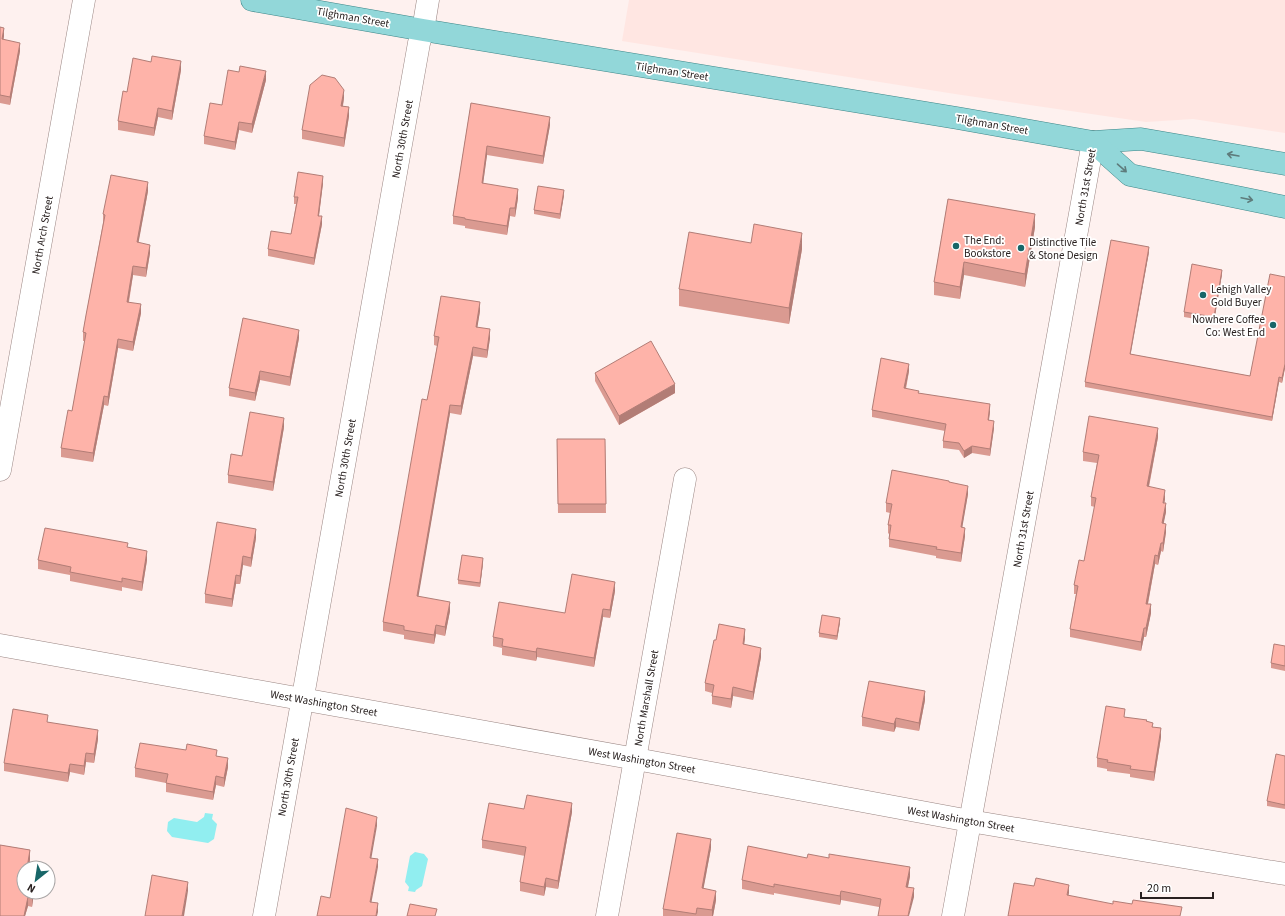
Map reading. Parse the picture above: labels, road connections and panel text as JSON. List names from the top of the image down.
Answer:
{
  "streets": {
    "main road": ["Tilghman Street"],
    "street": [
      "North 30th Street",
      "North 31st Street",
      "North Arch Street",
      "North Marshall Street",
      "West Washington Street"
    ]
  },
  "crossings": [
    ["Tilghman Street", "North 30th Street"],
    ["Tilghman Street", "North 31st Street"],
    ["North 30th Street", "West Washington Street"],
    ["North 31st Street", "West Washington Street"],
    ["North Marshall Street", "West Washington Street"]
  ],
  "places": [
    "The End: Bookstore",
    "Distinctive Tile & Stone Design",
    "Lehigh Valley Gold Buyer",
    "Nowhere Coffee Co: West End"
  ],
  "scale_bar": "20 m",
  "north": "bottom left"
}
